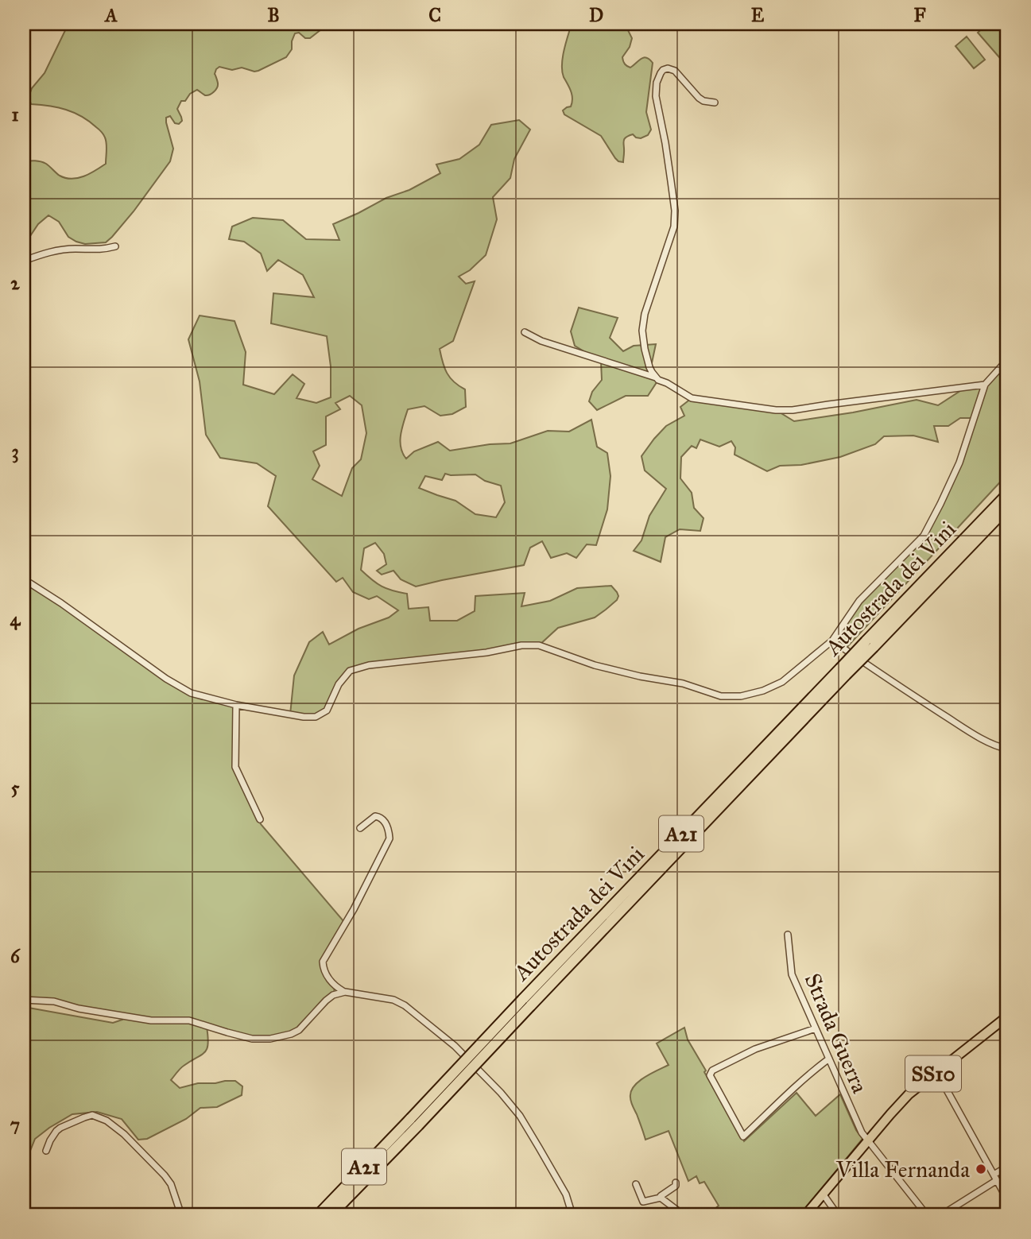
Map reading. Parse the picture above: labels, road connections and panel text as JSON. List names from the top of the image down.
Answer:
{
  "streets": {
    "highway": ["Autostrada dei Vini", "A21"],
    "main road": ["SS10"],
    "street": ["Strada Guerra"]
  },
  "crossings": [
    ["Strada Guerra", "SS10"]
  ],
  "places": ["Villa Fernanda"],
  "grid": {
    "columns": [
      "A",
      "B",
      "C",
      "D",
      "E",
      "F"
    ],
    "rows": [
      "1",
      "2",
      "3",
      "4",
      "5",
      "6",
      "7"
    ]
  }
}
